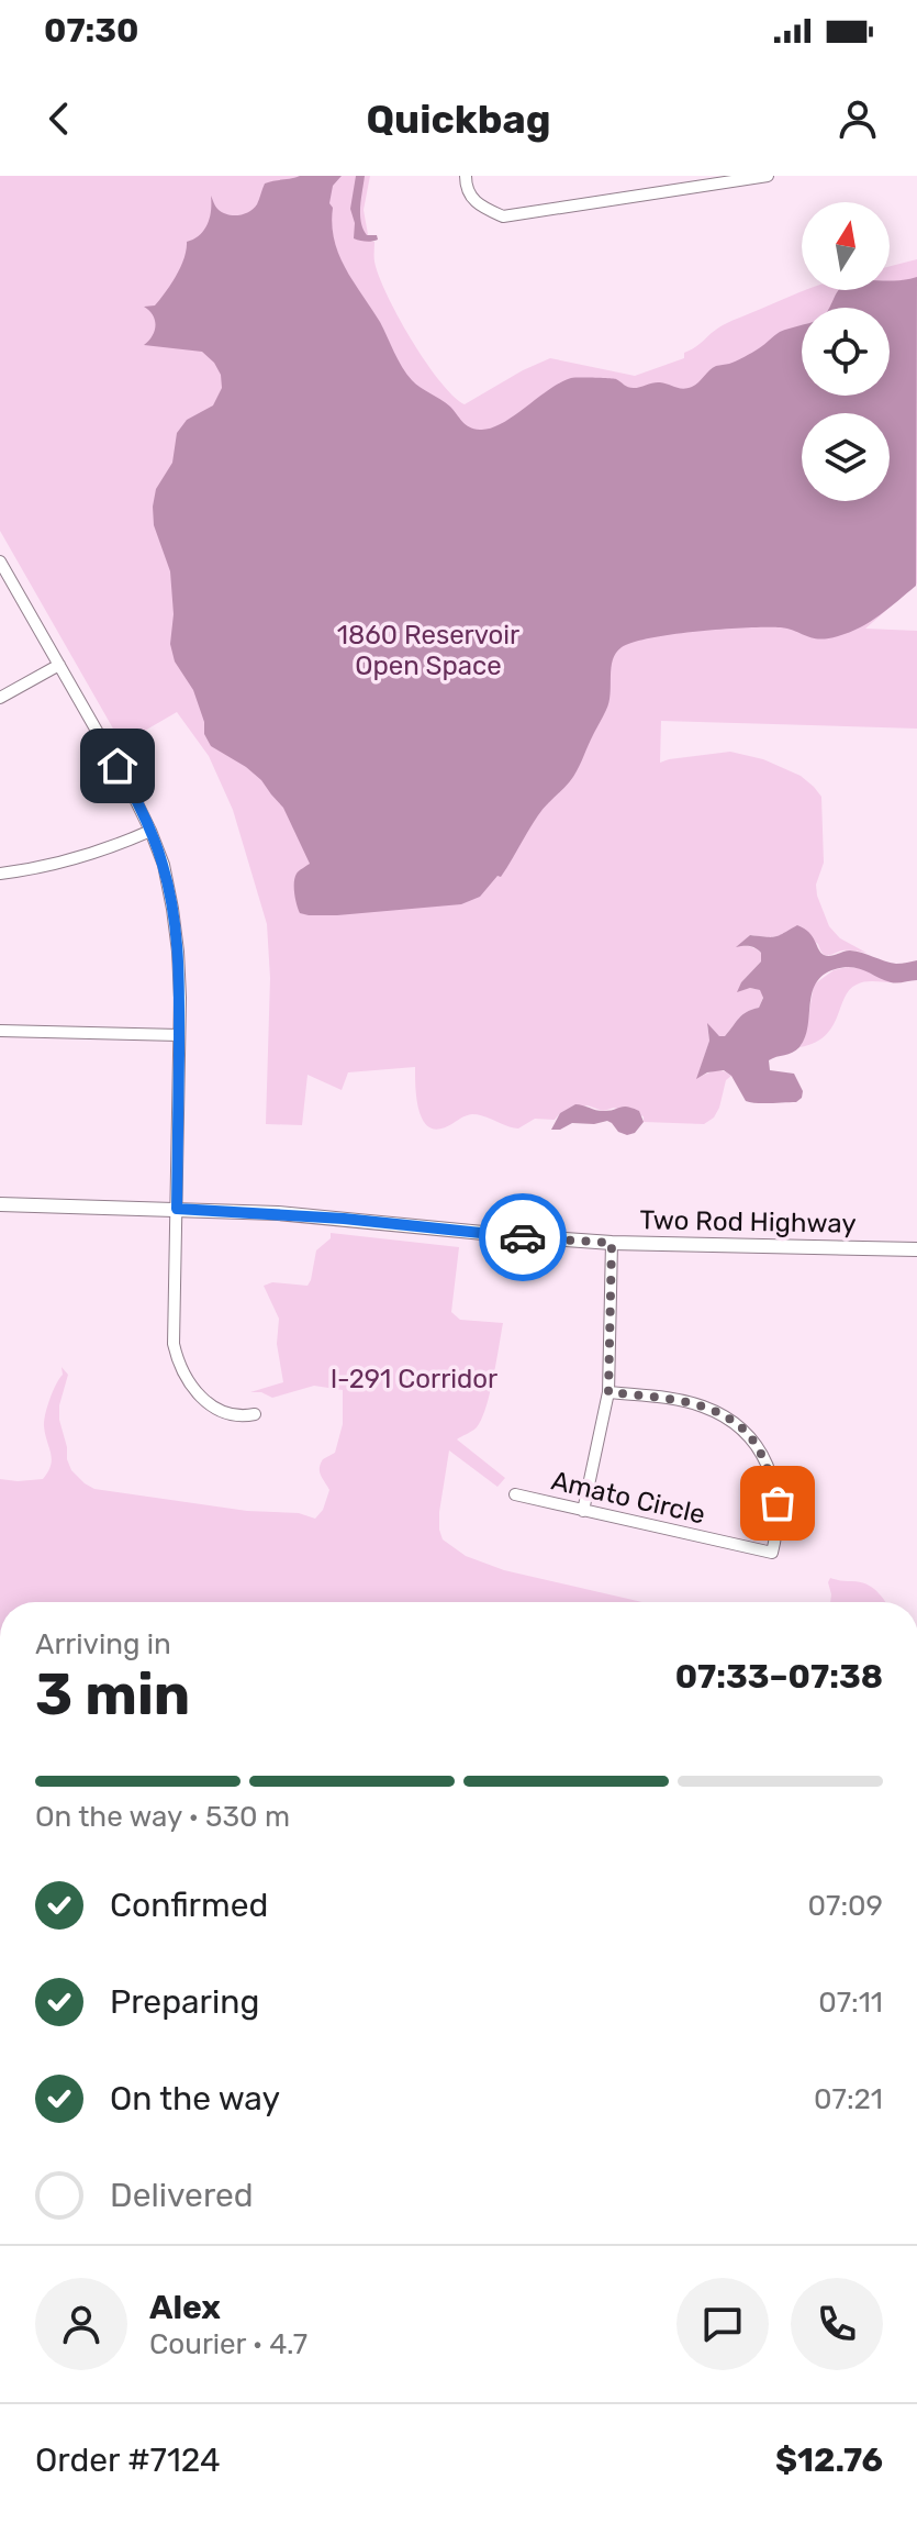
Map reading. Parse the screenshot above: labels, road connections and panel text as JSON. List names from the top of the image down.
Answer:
{
  "streets": {
    "street": ["Two Rod Highway", "Amato Circle"]
  },
  "parks": ["1860 Reservoir Open Space", "I-291 Corridor"],
  "north": "top",
  "page": {
    "status": "07:30",
    "header": "Quickbag",
    "heading": ["3 min", "Arriving in", "07:33–07:38"],
    "panel": [
      "Alex",
      "Courier · 4.7",
      "Order #7124",
      "$12.76"
    ],
    "bar": "On the way · 530 m",
    "list": [
      ["Confirmed", "07:09"],
      ["Preparing", "07:11"],
      ["On the way", "07:21"],
      "Delivered"
    ]
  }
}
